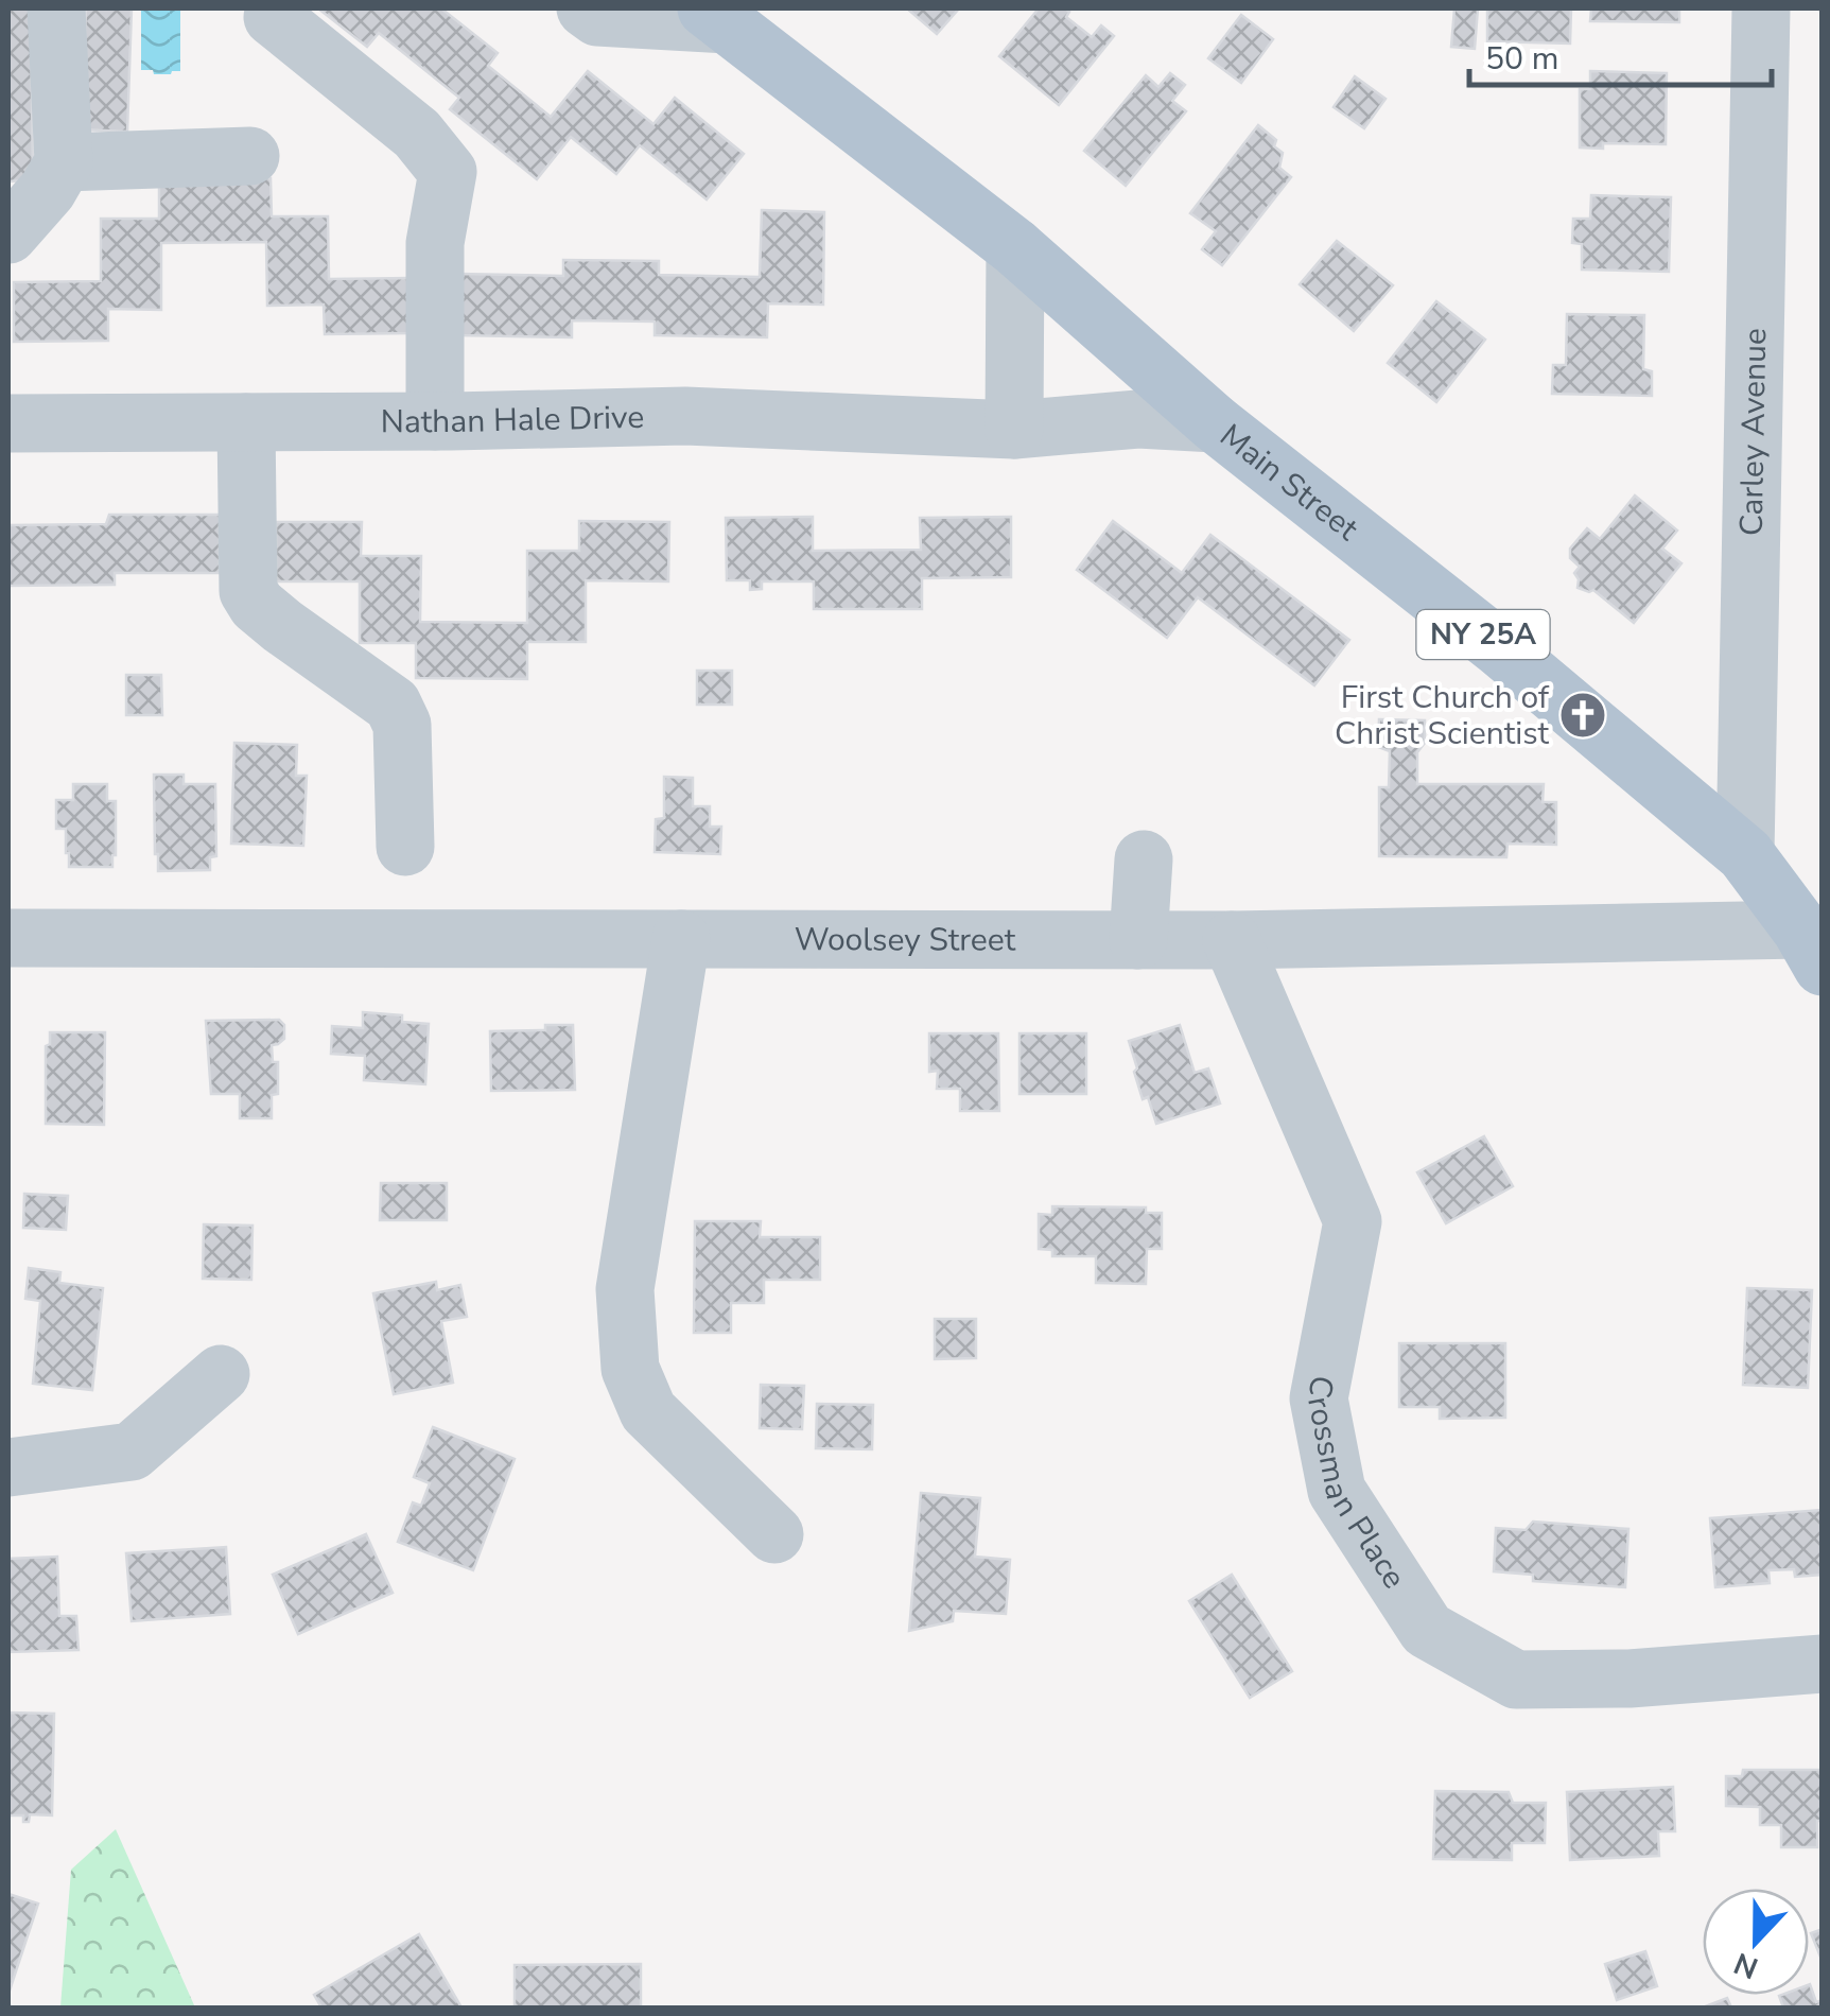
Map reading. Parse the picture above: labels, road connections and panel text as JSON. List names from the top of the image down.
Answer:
{
  "streets": {
    "main road": ["Main Street", "NY 25A"],
    "street": [
      "Nathan Hale Drive",
      "Carley Avenue",
      "Woolsey Street",
      "Crossman Place"
    ]
  },
  "crossings": [
    ["Nathan Hale Drive", "Main Street"],
    ["Carley Avenue", "Main Street"],
    ["Main Street", "Woolsey Street"],
    ["Woolsey Street", "Crossman Place"]
  ],
  "places": {
    "church": ["First Church of Christ Scientist"]
  },
  "scale_bar": "50 m",
  "north": "bottom"
}
